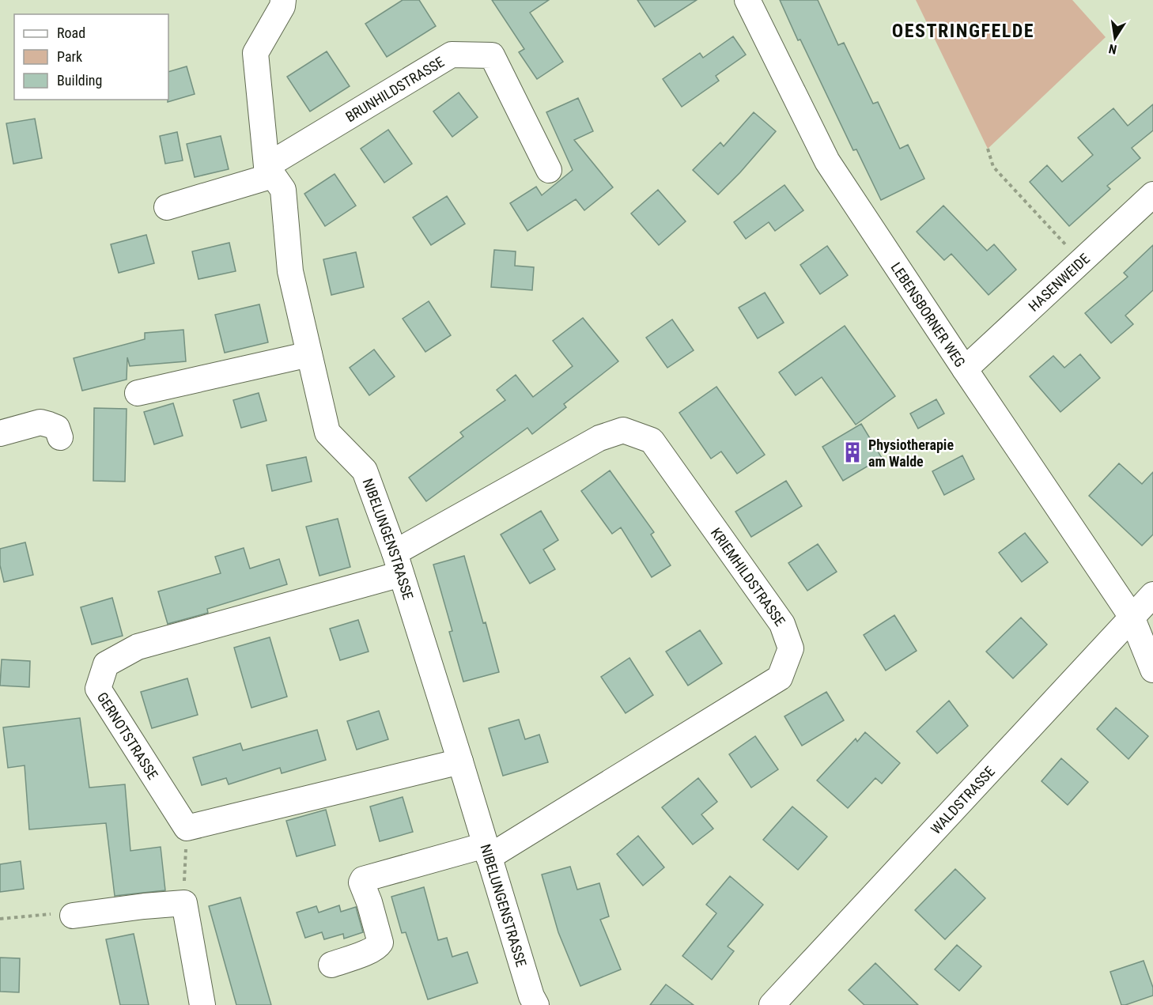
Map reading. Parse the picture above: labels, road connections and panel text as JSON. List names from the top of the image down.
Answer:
{
  "streets": {
    "street": [
      "BRUNHILDSTRASSE",
      "HASENWEIDE",
      "LEBENSBORNER WEG",
      "NIBELUNGENSTRASSE",
      "KRIEMHILDSTRASSE",
      "GERNOTSTRASSE",
      "WALDSTRASSE"
    ]
  },
  "crossings": [
    ["BRUNHILDSTRASSE", "NIBELUNGENSTRASSE"],
    ["HASENWEIDE", "LEBENSBORNER WEG"],
    ["LEBENSBORNER WEG", "WALDSTRASSE"],
    ["NIBELUNGENSTRASSE", "KRIEMHILDSTRASSE"],
    ["NIBELUNGENSTRASSE", "GERNOTSTRASSE"],
    ["KRIEMHILDSTRASSE", "GERNOTSTRASSE"]
  ],
  "districts": ["OESTRINGFELDE"],
  "places": {
    "building": ["Physiotherapie am Walde"]
  },
  "legend": ["Road", "Park", "Building"],
  "north": "bottom"
}
